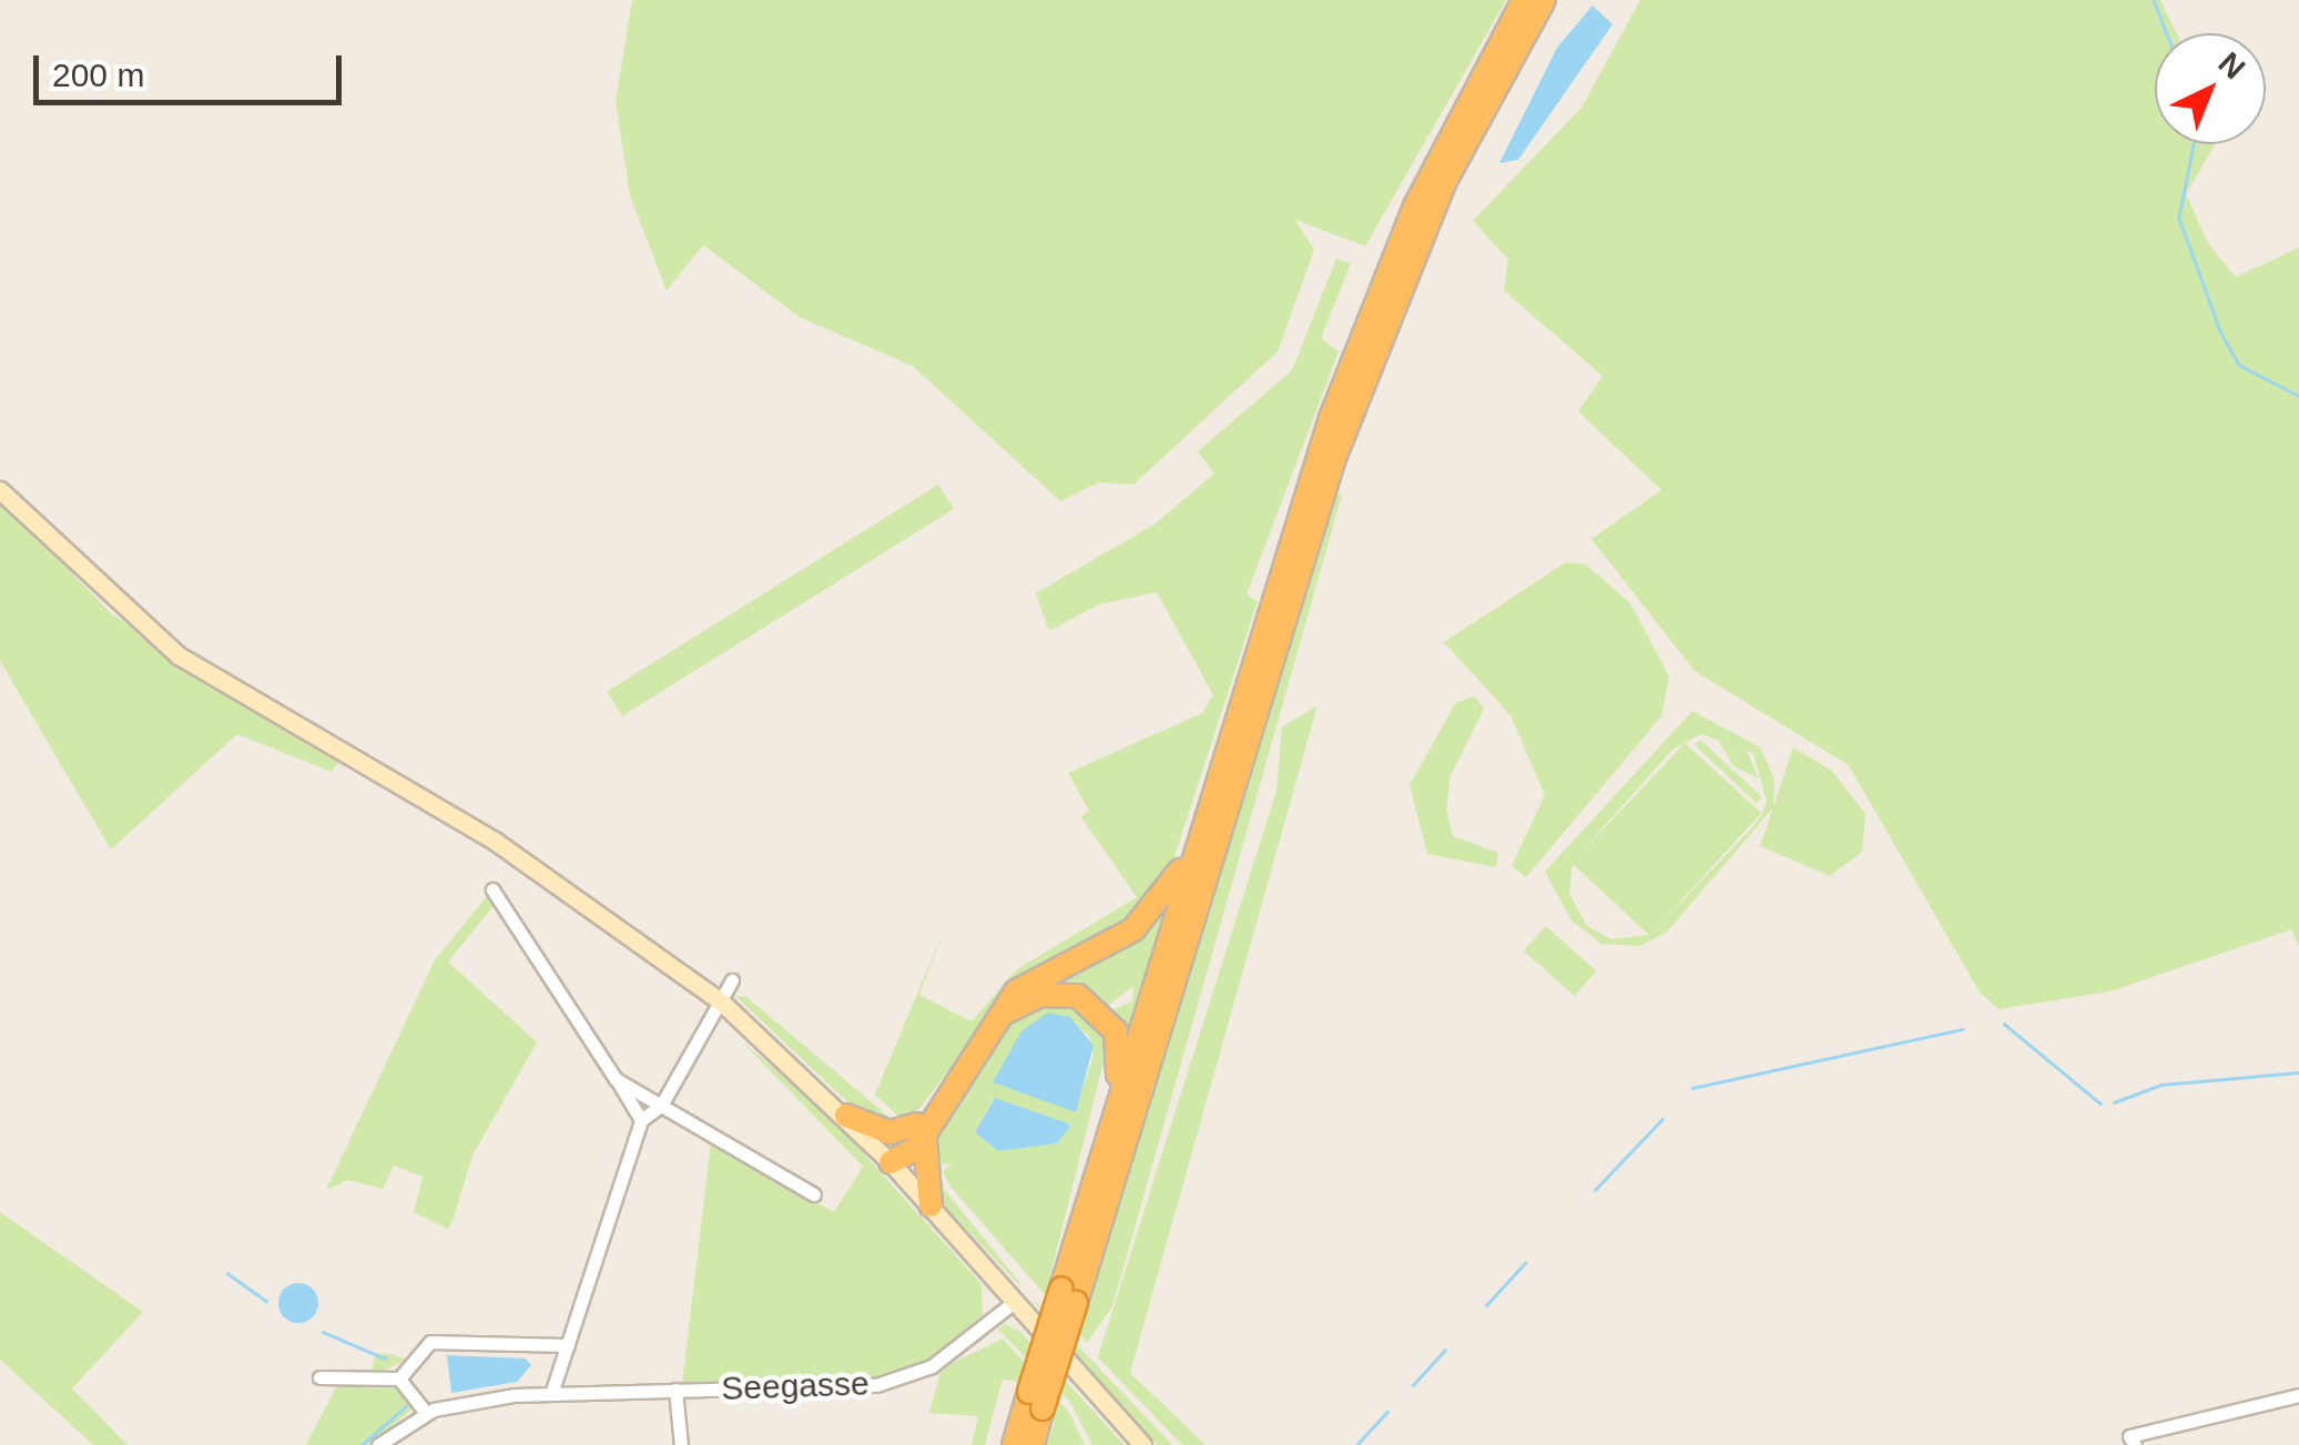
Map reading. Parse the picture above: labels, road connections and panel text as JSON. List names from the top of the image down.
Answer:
{
  "streets": {
    "street": ["Seegasse"]
  },
  "scale_bar": "200 m",
  "north": "top right"
}
